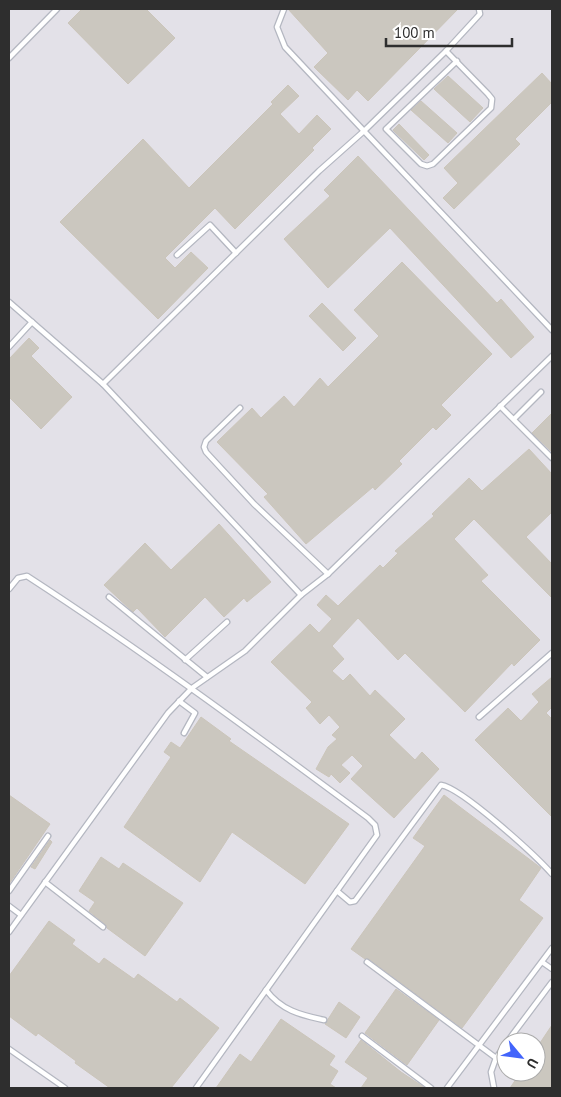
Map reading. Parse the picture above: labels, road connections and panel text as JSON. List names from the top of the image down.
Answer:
{
  "scale_bar": "100 m",
  "north": "bottom right"
}
